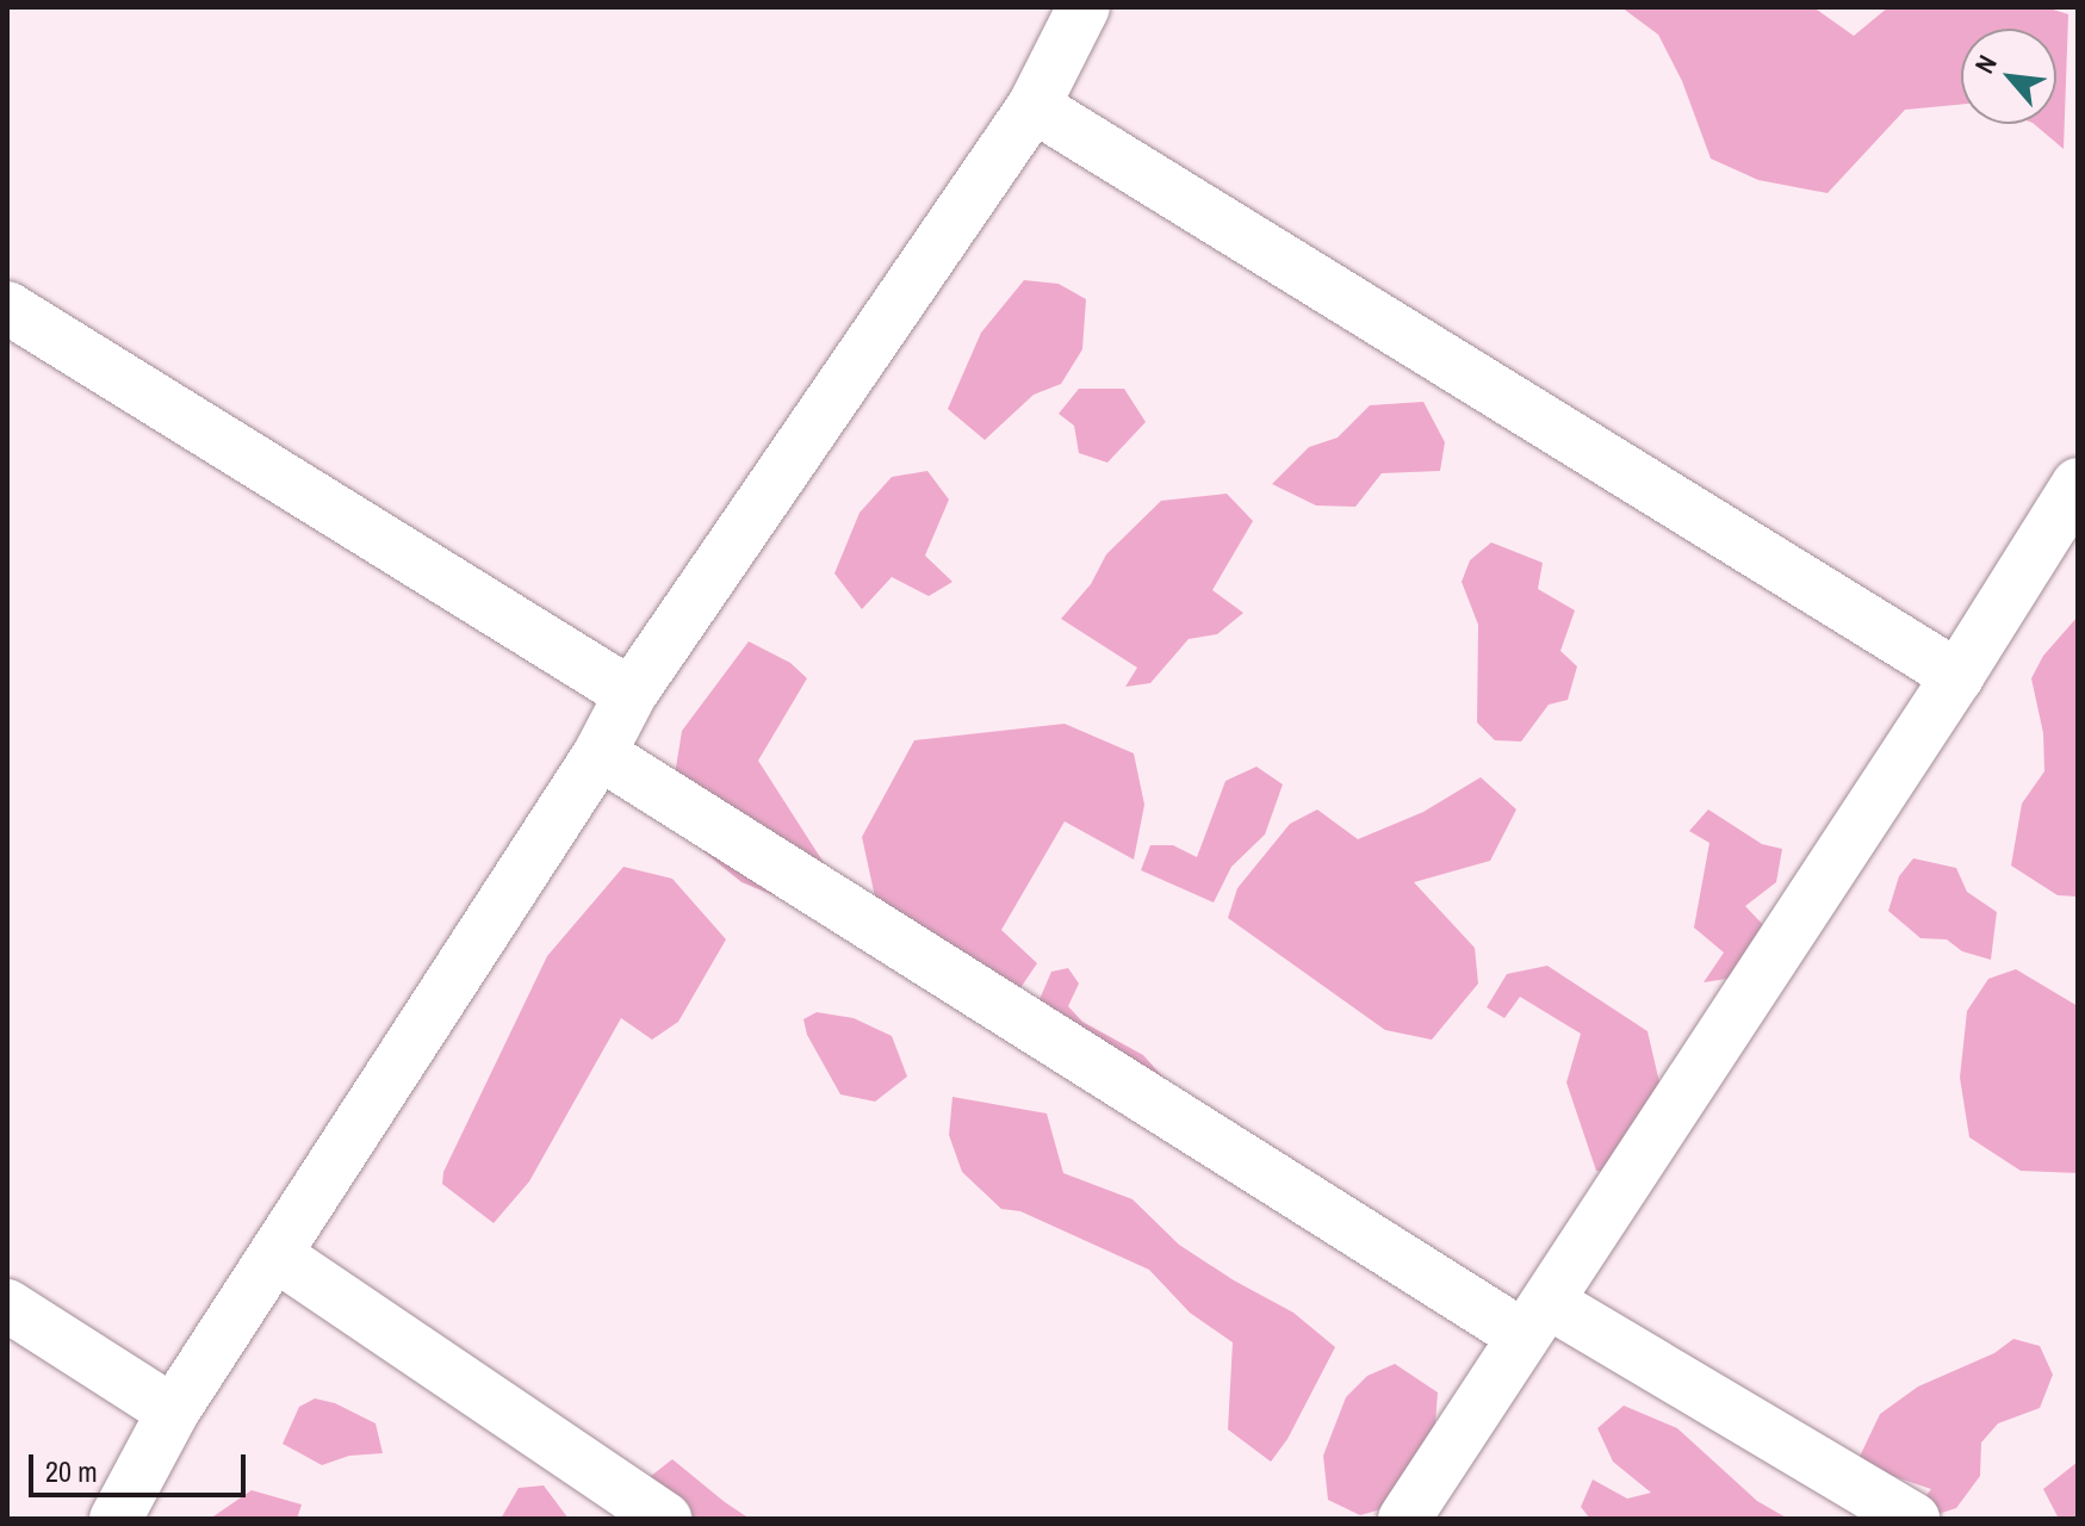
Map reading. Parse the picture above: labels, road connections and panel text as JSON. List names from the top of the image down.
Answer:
{
  "scale_bar": "20 m",
  "north": "top left"
}
